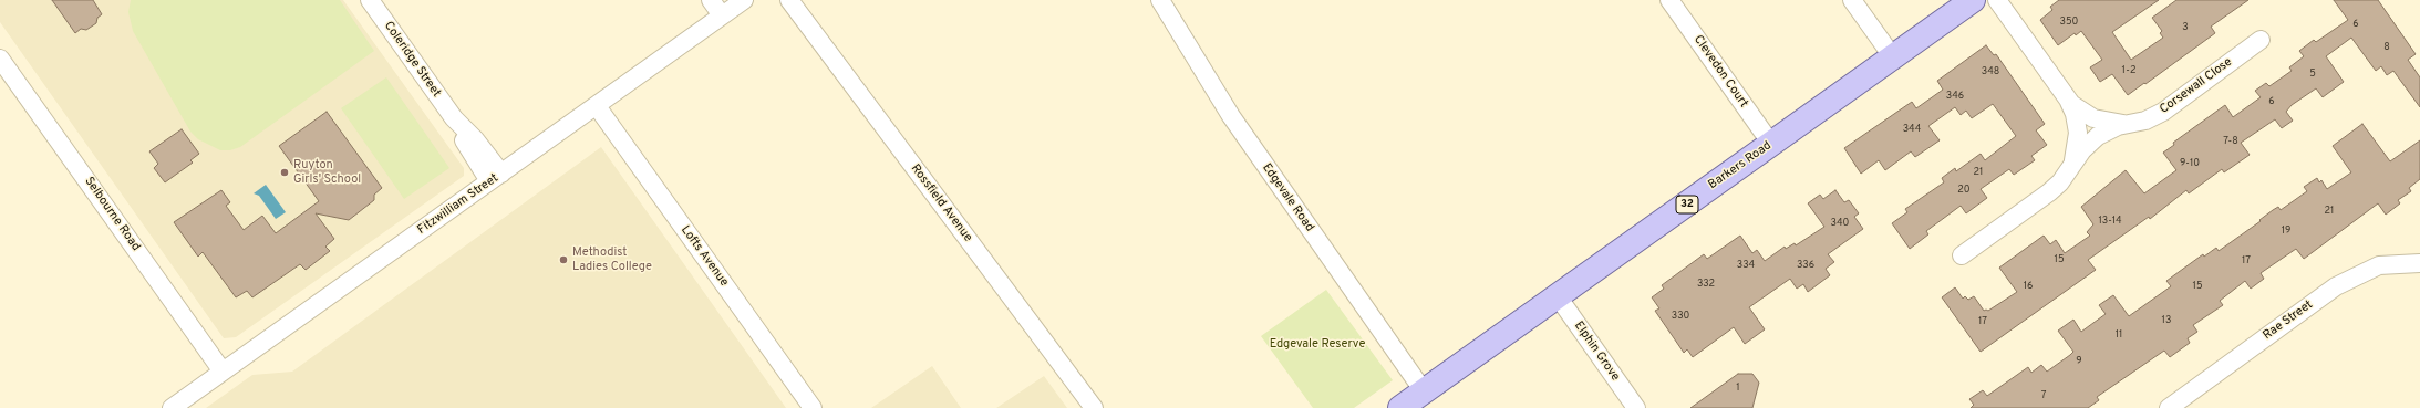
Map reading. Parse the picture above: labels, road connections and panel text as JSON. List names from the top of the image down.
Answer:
{
  "streets": {
    "main road": ["Barkers Road", "32"],
    "street": [
      "Coleridge Street",
      "Clevedon Court",
      "Corsewall Close",
      "Edgevale Road",
      "Rossfield Avenue",
      "Fitzwilliam Street",
      "Selbourne Road",
      "Lofts Avenue",
      "Rae Street",
      "Elphin Grove"
    ]
  },
  "crossings": [
    ["Coleridge Street", "Fitzwilliam Street"],
    ["Clevedon Court", "Barkers Road"],
    ["Barkers Road", "Edgevale Road"],
    ["Barkers Road", "Elphin Grove"],
    ["Fitzwilliam Street", "Selbourne Road"],
    ["Fitzwilliam Street", "Lofts Avenue"]
  ],
  "parks": ["Edgevale Reserve"],
  "places": ["Ruyton Girls' School", "Methodist Ladies College"],
  "house_numbers": [
    "350",
    "6",
    "3",
    "8",
    "1-2",
    "348",
    "5",
    "346",
    "6",
    "344",
    "7-8",
    "9-10",
    "21",
    "20",
    "21",
    "13-14",
    "340",
    "19",
    "15",
    "17",
    "334",
    "336",
    "332",
    "16",
    "15",
    "330",
    "13",
    "17",
    "11",
    "9",
    "1",
    "7"
  ]
}
